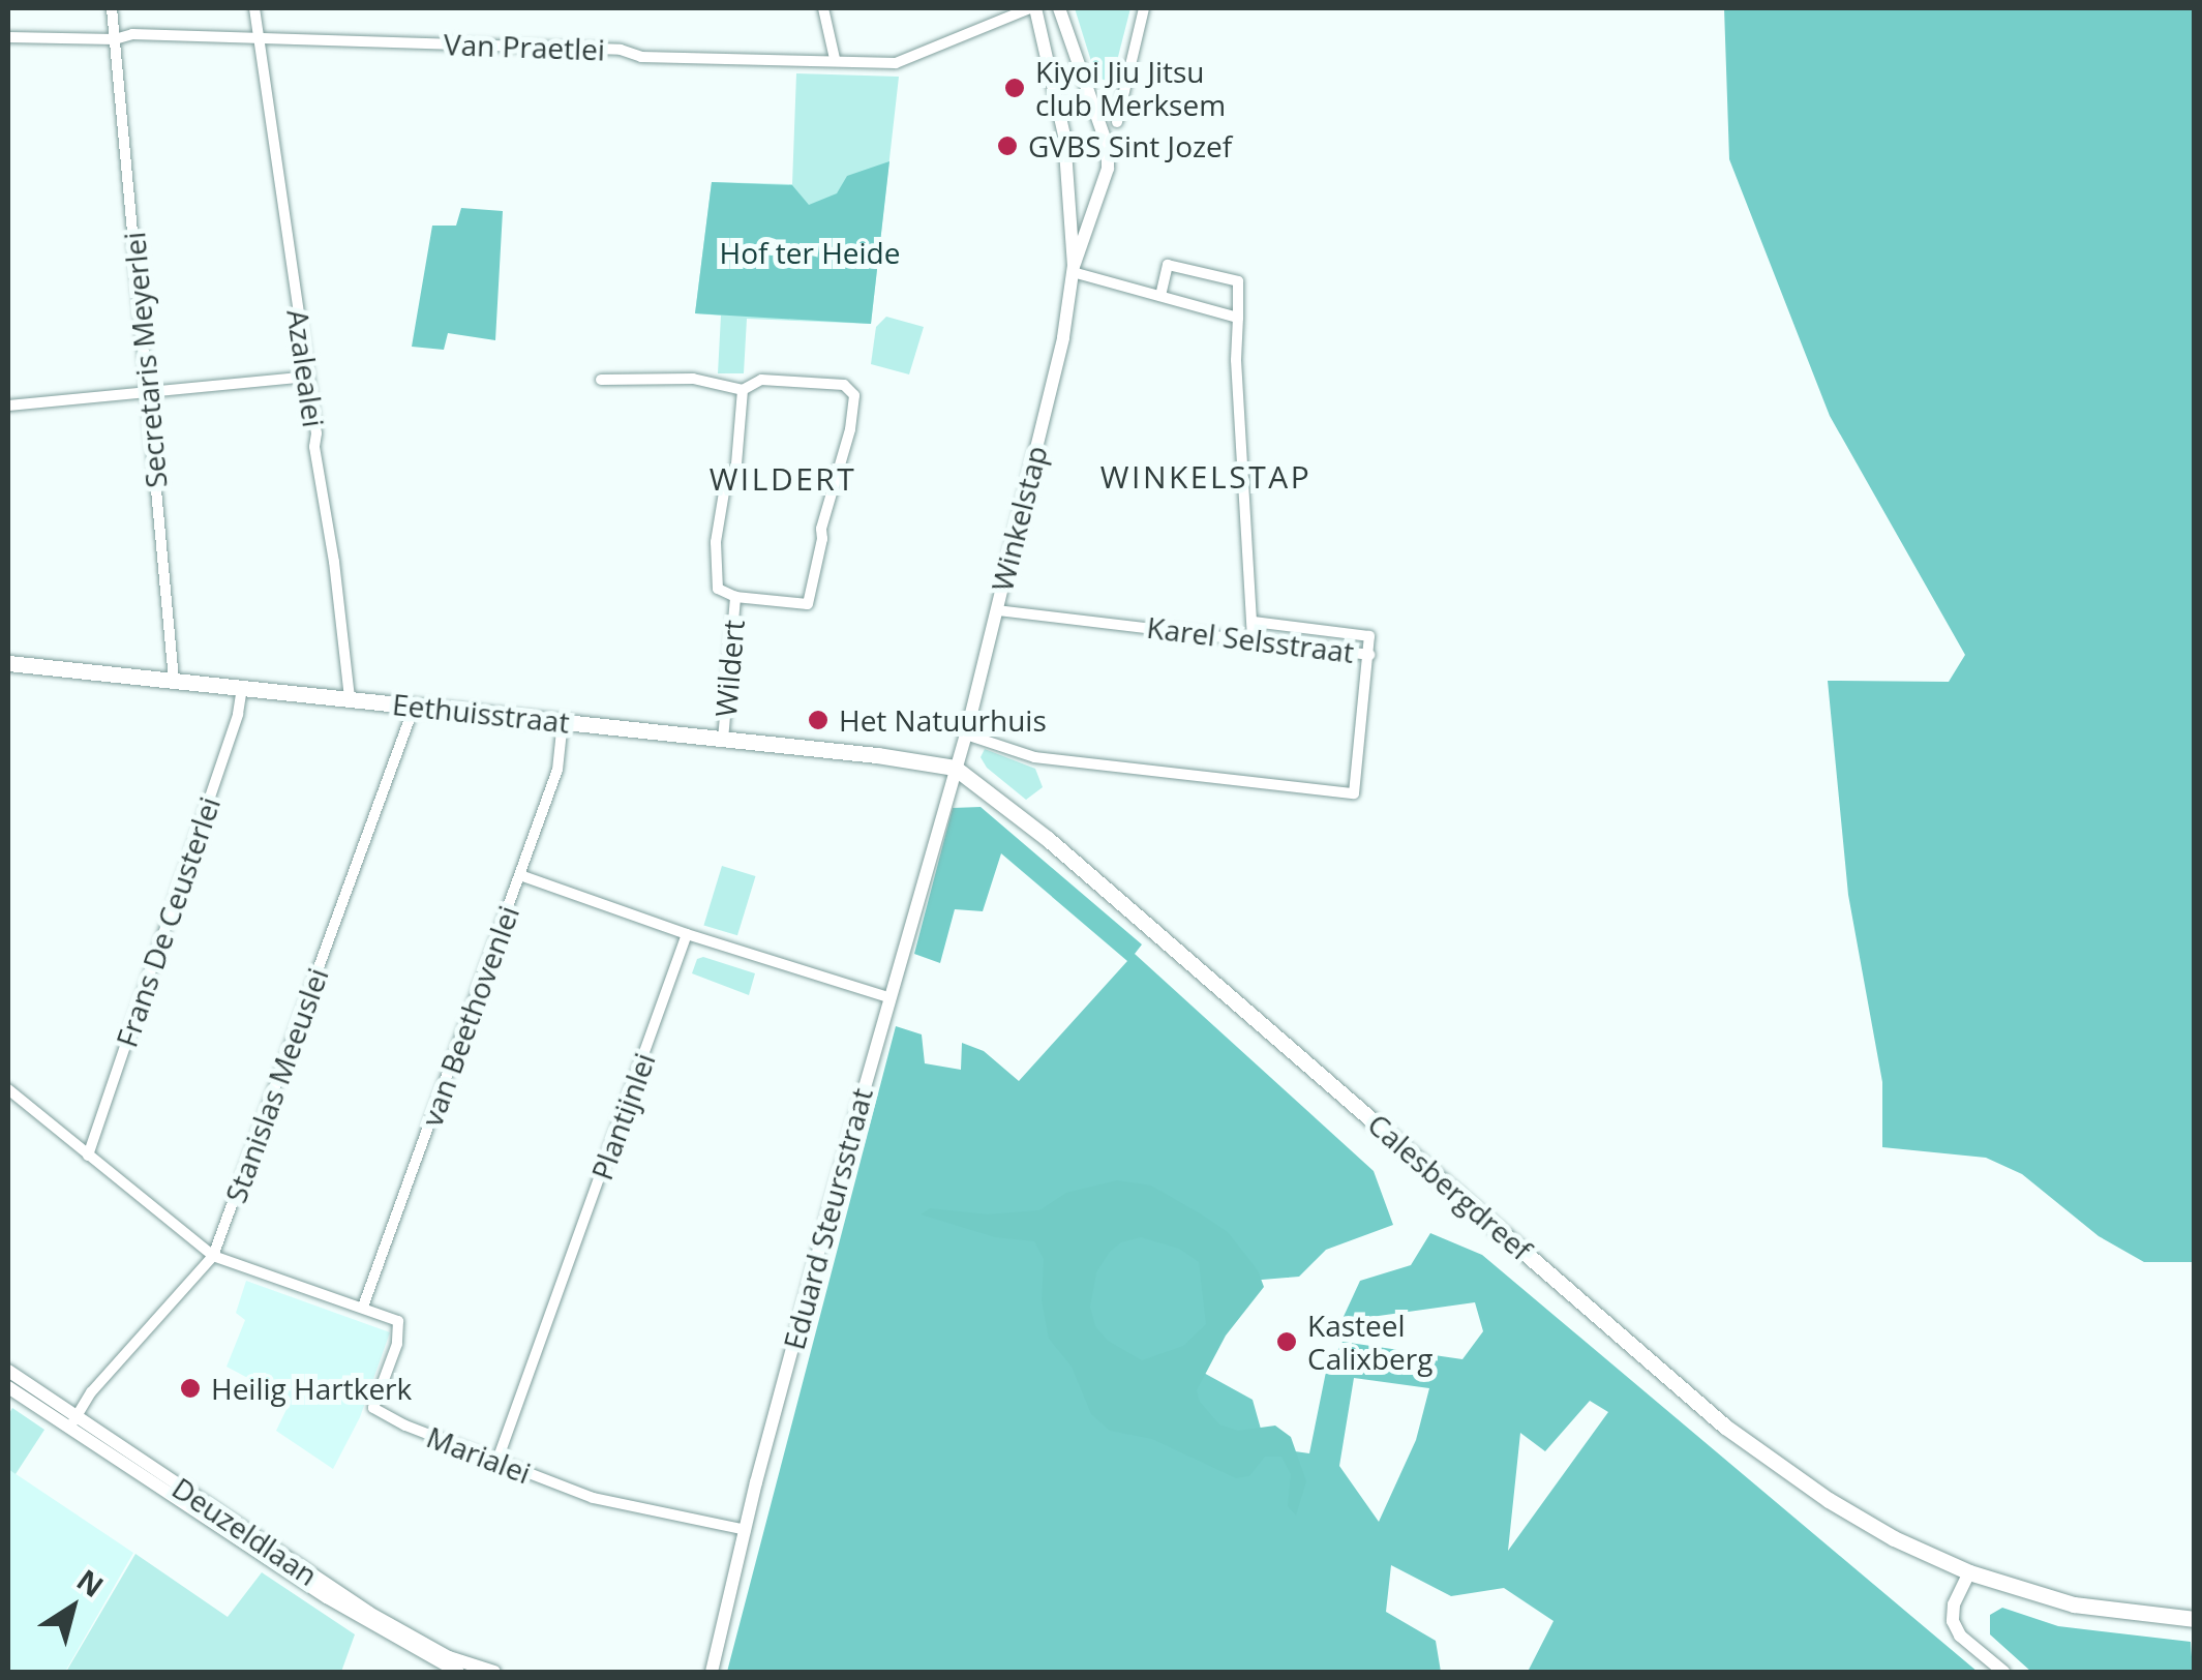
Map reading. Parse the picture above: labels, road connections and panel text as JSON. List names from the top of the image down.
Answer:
{
  "streets": {
    "main road": ["Eethuisstraat", "Calesbergdreef"],
    "street": [
      "Van Praetlei",
      "Secretaris Meyerlei",
      "Azalealei",
      "Winkelstap",
      "Karel Selsstraat",
      "Wildert",
      "Frans De Ceusterlei",
      "van Beethovenlei",
      "Stanislas Meeuslei",
      "Plantijnlei",
      "Eduard Steursstraat",
      "Marialei",
      "Deuzeldlaan"
    ]
  },
  "crossings": [
    ["Van Praetlei", "Secretaris Meyerlei"],
    ["Van Praetlei", "Azalealei"],
    ["Van Praetlei", "Winkelstap"],
    ["Secretaris Meyerlei", "Eethuisstraat"],
    ["Azalealei", "Eethuisstraat"],
    ["Winkelstap", "Karel Selsstraat"],
    ["Winkelstap", "Eethuisstraat"],
    ["Winkelstap", "Calesbergdreef"],
    ["Winkelstap", "Eduard Steursstraat"],
    ["Wildert", "Eethuisstraat"],
    ["Eethuisstraat", "Frans De Ceusterlei"],
    ["Eethuisstraat", "van Beethovenlei"],
    ["Eethuisstraat", "Stanislas Meeuslei"],
    ["Eethuisstraat", "Calesbergdreef"],
    ["Eethuisstraat", "Eduard Steursstraat"],
    ["van Beethovenlei", "Marialei"],
    ["Stanislas Meeuslei", "Marialei"],
    ["Stanislas Meeuslei", "Deuzeldlaan"],
    ["Plantijnlei", "Marialei"],
    ["Calesbergdreef", "Eduard Steursstraat"],
    ["Eduard Steursstraat", "Marialei"]
  ],
  "districts": ["WINKELSTAP", "WILDERT"],
  "parks": ["Hof ter Heide"],
  "places": [
    "Kiyoi Jiu Jitsu club Merksem",
    "GVBS Sint Jozef",
    "Het Natuurhuis",
    "Kasteel Calixberg",
    "Heilig Hartkerk"
  ],
  "north": "top right"
}
